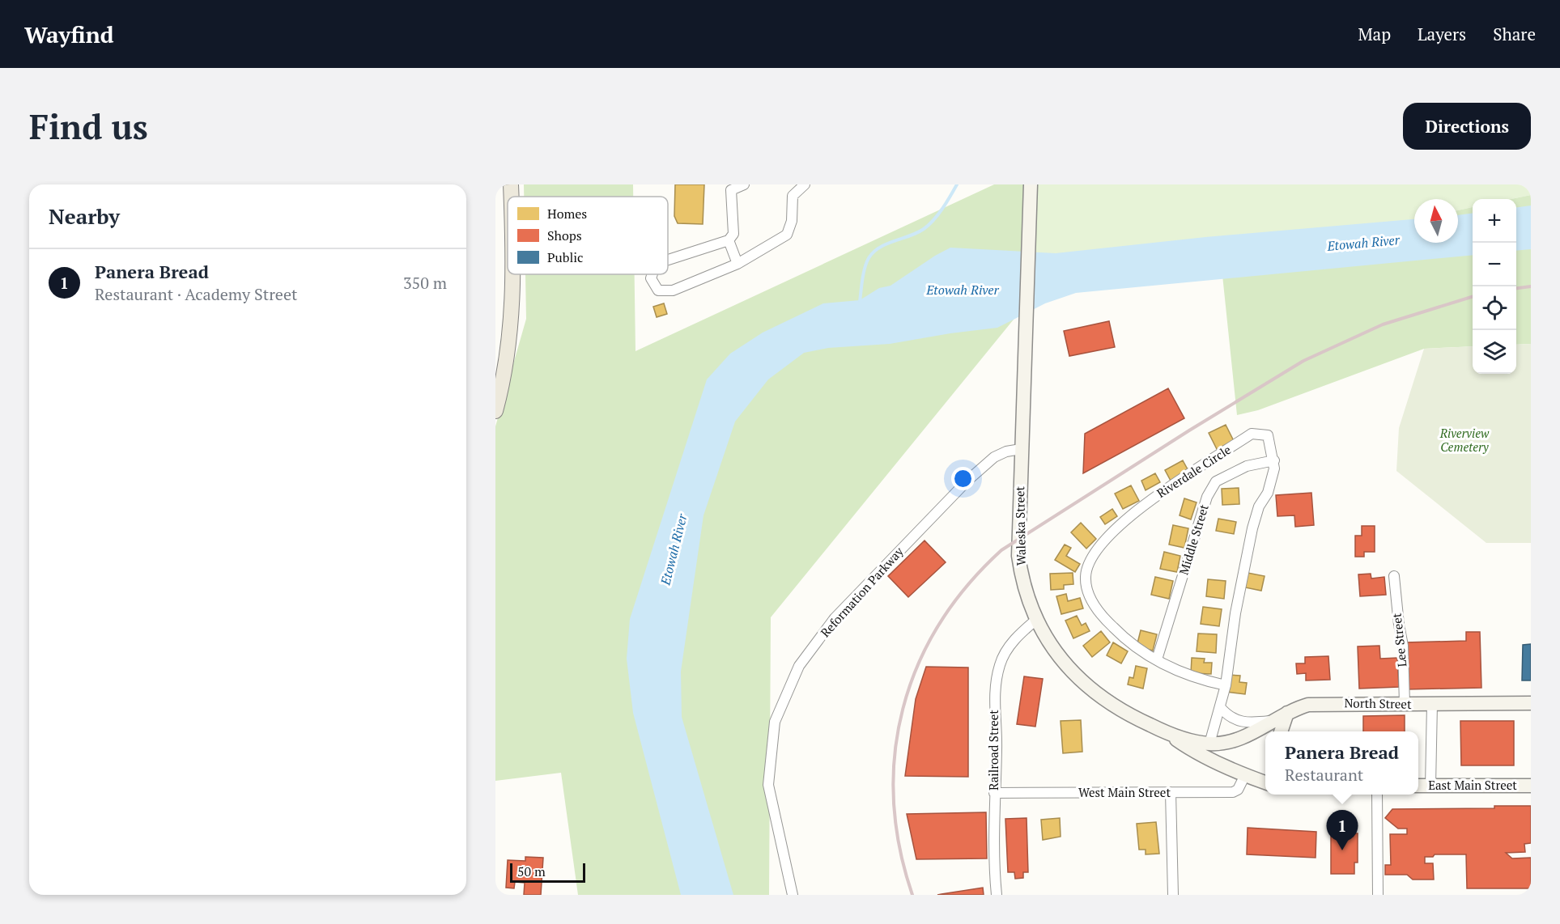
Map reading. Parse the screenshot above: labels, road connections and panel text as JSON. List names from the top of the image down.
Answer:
{
  "streets": {
    "main road": ["Waleska Street", "North Street", "East Main Street"],
    "street": [
      "Riverdale Circle",
      "Middle Street",
      "Reformation Parkway",
      "Lee Street",
      "Railroad Street",
      "West Main Street"
    ]
  },
  "crossings": [
    ["Riverdale Circle", "Middle Street"],
    ["Waleska Street", "Reformation Parkway"],
    ["Waleska Street", "North Street"],
    ["Waleska Street", "Railroad Street"],
    ["Lee Street", "North Street"],
    ["Railroad Street", "West Main Street"]
  ],
  "water": ["Etowah River"],
  "parks": ["Riverview Cemetery"],
  "legend": ["Homes", "Shops", "Public"],
  "scale_bar": "50 m",
  "north": "top",
  "page": {
    "header": "Wayfind",
    "nav": ["Map", "Layers", "Share"],
    "buttons": "Directions",
    "title": "Find us",
    "heading": "Nearby",
    "map_buttons": ["+", "−"],
    "list": [
      {
        "mark": "1",
        "name": "Panera Bread",
        "note": "Restaurant · Academy Street",
        "value": "350 m"
      }
    ],
    "popup": ["Panera Bread", "Restaurant"],
    "pins": "1",
    "scale": "50 m"
  }
}
